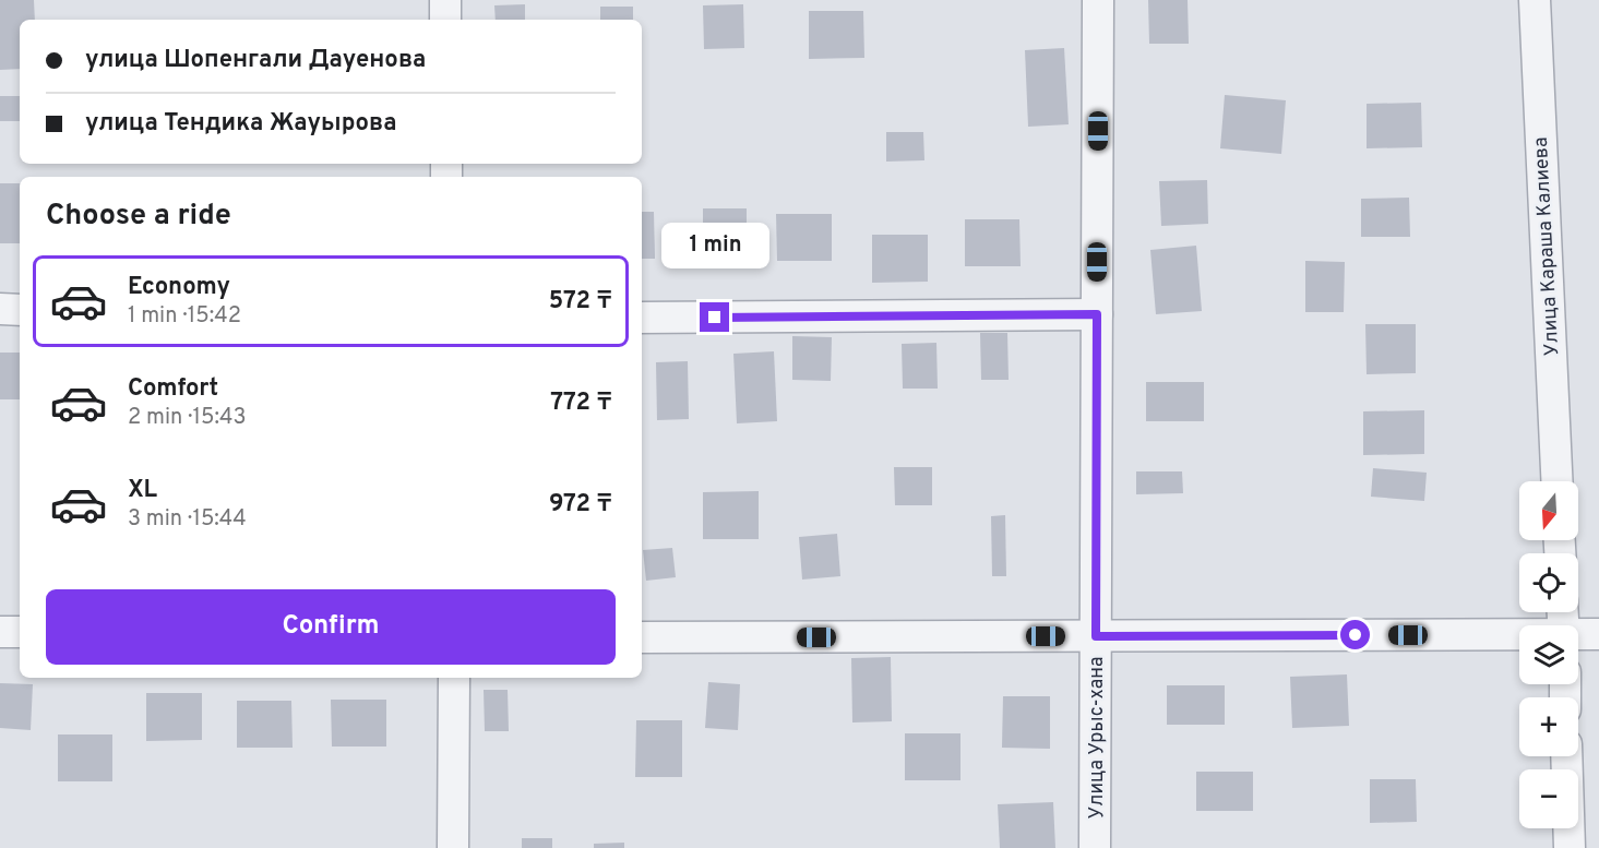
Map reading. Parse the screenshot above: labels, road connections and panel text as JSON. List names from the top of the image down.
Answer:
{
  "streets": {
    "street": ["Улица Караша Калиева", "Улица Урыс-хана"]
  },
  "north": "bottom",
  "page": {
    "banner": ["улица Шопенгали Дауенова", "улица Тендика Жауырова"],
    "heading": "Choose a ride",
    "bubble": "1 min",
    "list": [
      {
        "name": "Economy",
        "note": "1 min · 15:42",
        "value": "572 ₸"
      },
      {
        "name": "Comfort",
        "note": "2 min · 15:43",
        "value": "772 ₸"
      },
      {
        "name": "XL",
        "note": "3 min · 15:44",
        "value": "972 ₸"
      }
    ],
    "map_buttons": ["+", "−"],
    "buttons": "Confirm"
  }
}
